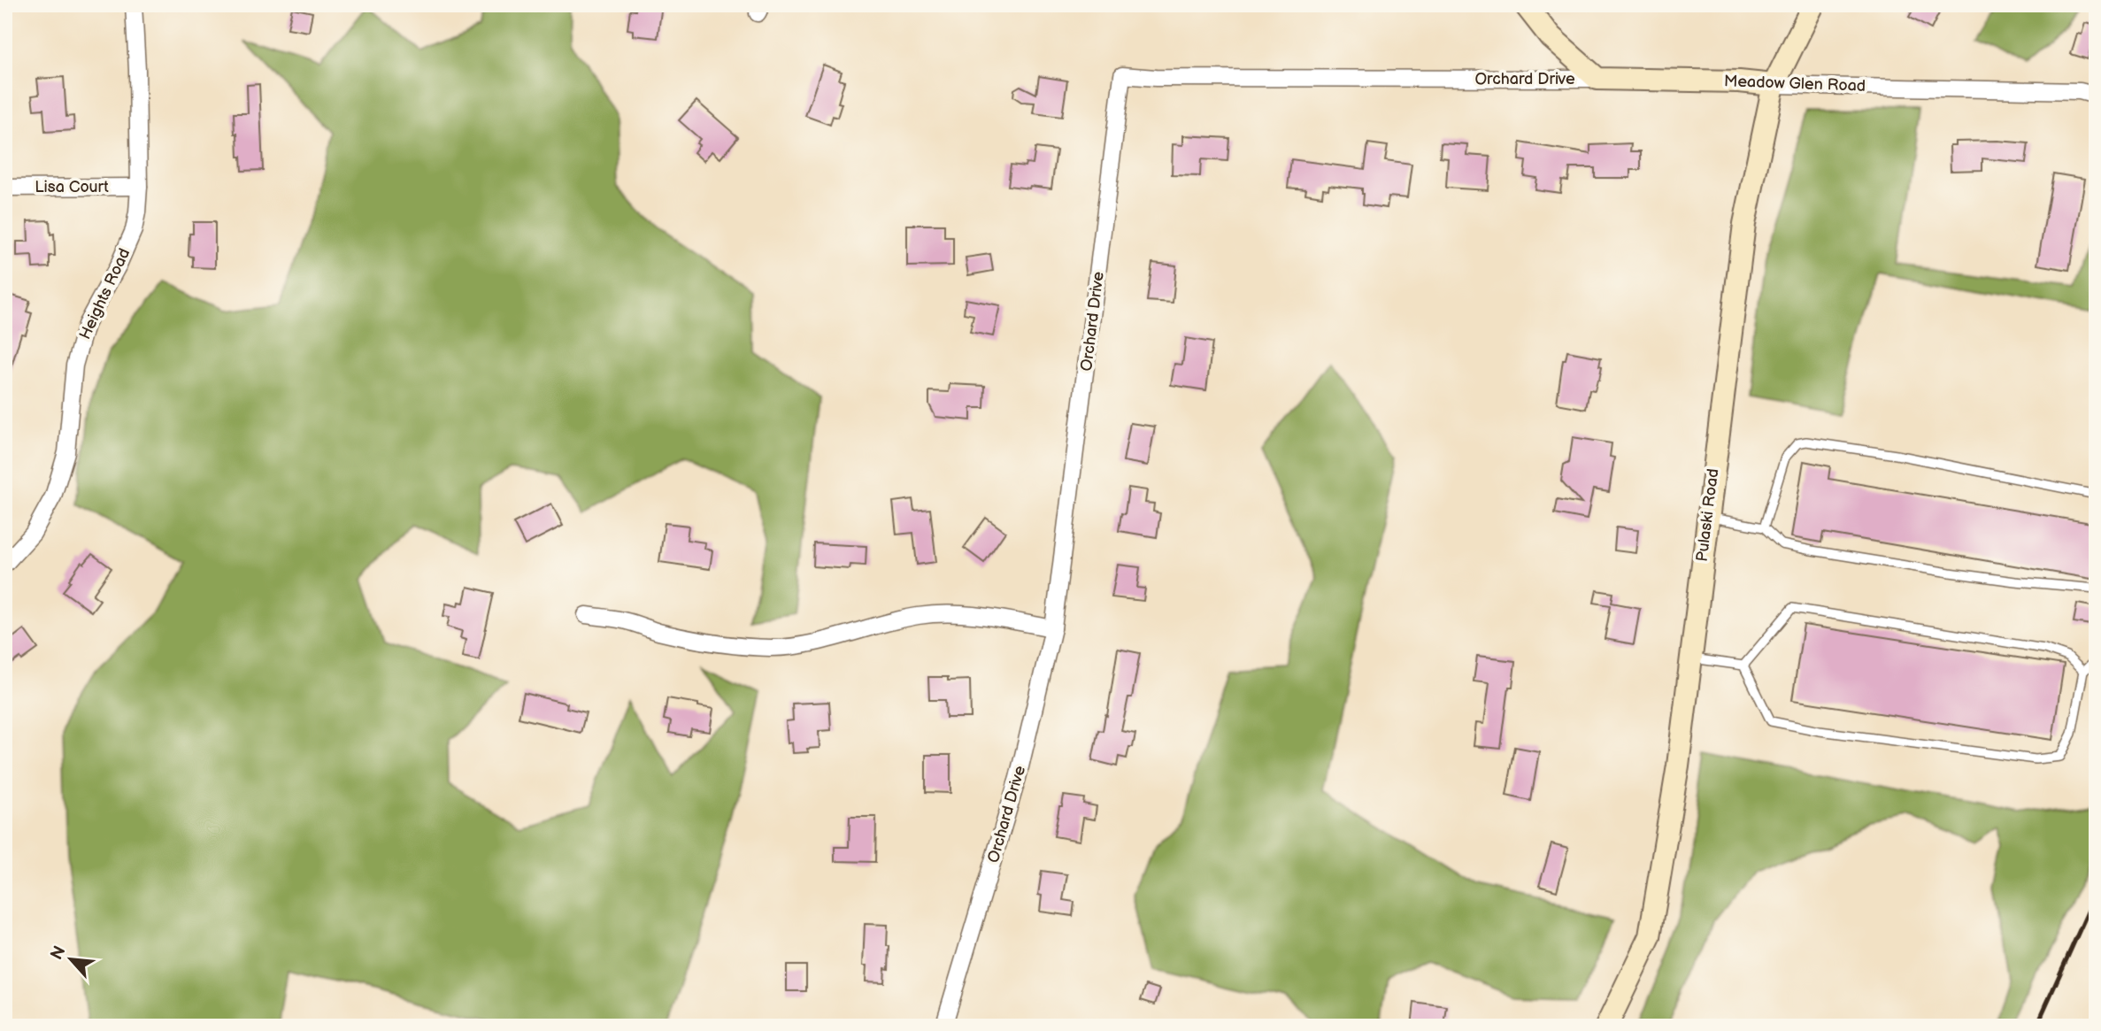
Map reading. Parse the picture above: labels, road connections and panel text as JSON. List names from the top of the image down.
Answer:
{
  "streets": {
    "main road": ["Meadow Glen Road", "Pulaski Road"],
    "street": ["Orchard Drive", "Lisa Court", "Heights Road"]
  },
  "crossings": [
    ["Orchard Drive", "Meadow Glen Road"],
    ["Meadow Glen Road", "Pulaski Road"],
    ["Lisa Court", "Heights Road"]
  ],
  "north": "top left"
}
